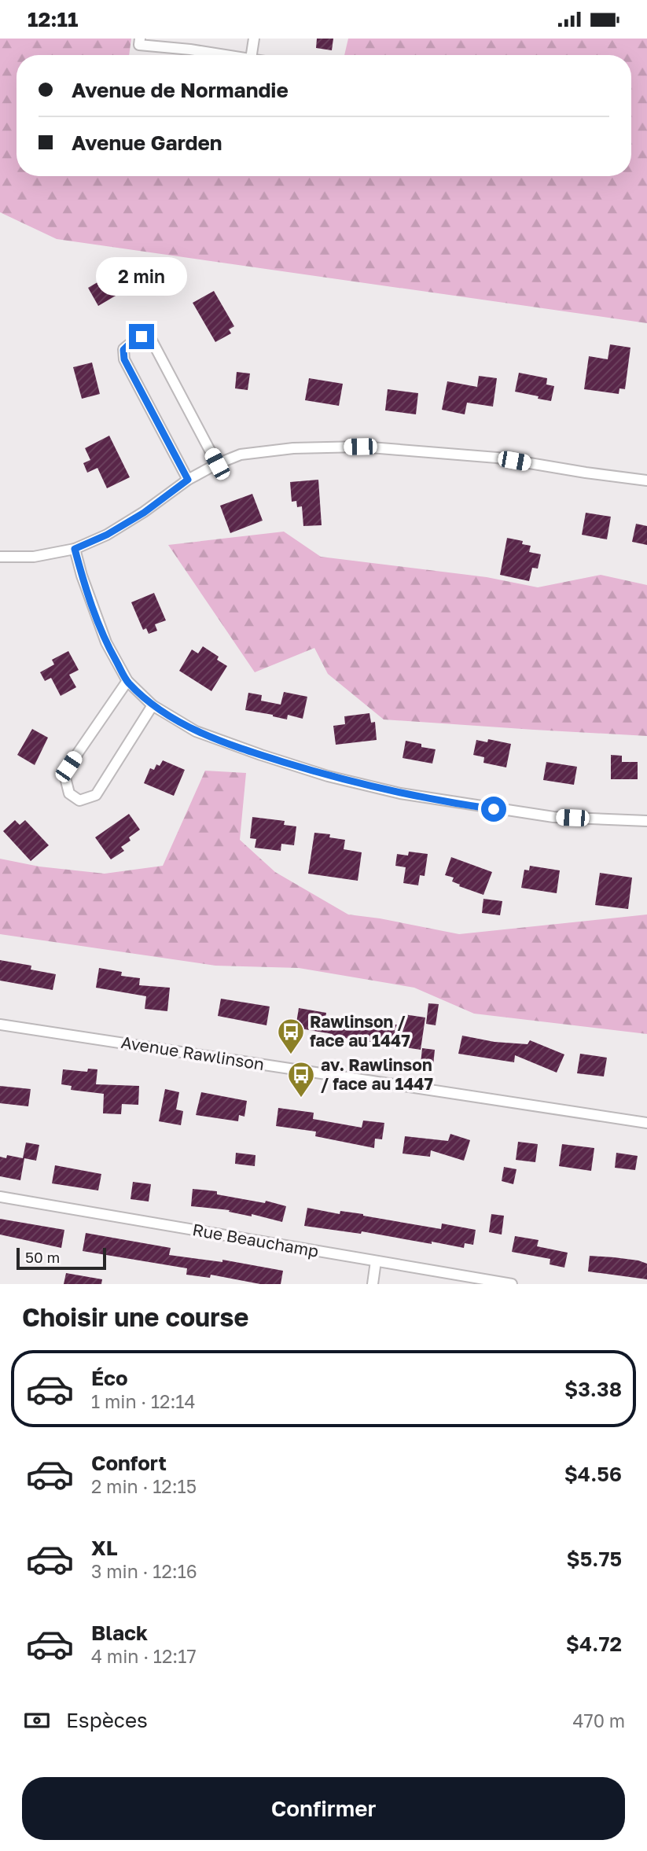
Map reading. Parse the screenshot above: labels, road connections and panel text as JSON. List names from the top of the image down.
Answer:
{
  "streets": {
    "street": ["Avenue Rawlinson", "Rue Beauchamp"]
  },
  "places": {
    "bus stop": ["Rawlinson / face au 1447", "av. Rawlinson / face au 1447"]
  },
  "scale_bar": "50 m",
  "page": {
    "status": "12:11",
    "banner": ["Avenue de Normandie", "Avenue Garden"],
    "bubble": "2 min",
    "scale": "50 m",
    "heading": "Choisir une course",
    "list": [
      {
        "name": "Éco",
        "note": "1 min · 12:14",
        "value": "$3.38"
      },
      {
        "name": "Confort",
        "note": "2 min · 12:15",
        "value": "$4.56"
      },
      {
        "name": "XL",
        "note": "3 min · 12:16",
        "value": "$5.75"
      },
      {
        "name": "Black",
        "note": "4 min · 12:17",
        "value": "$4.72"
      }
    ],
    "pay": ["Espèces", "470 m"],
    "buttons": "Confirmer"
  }
}
